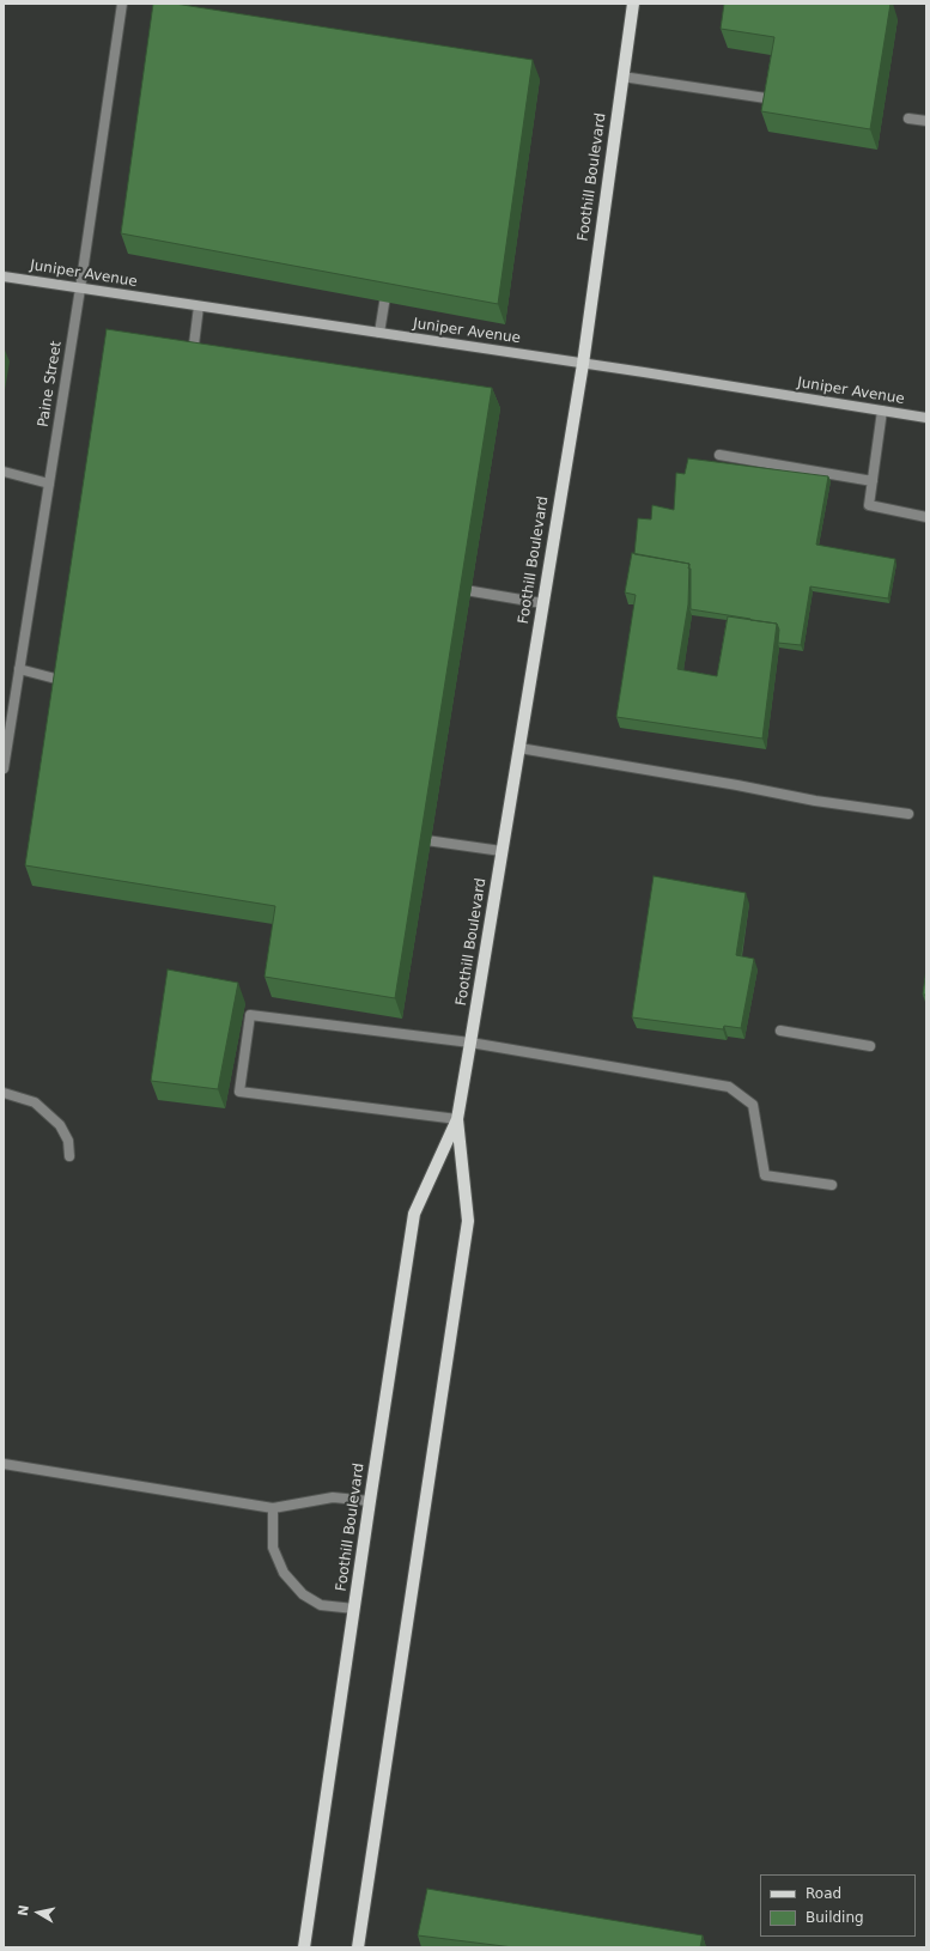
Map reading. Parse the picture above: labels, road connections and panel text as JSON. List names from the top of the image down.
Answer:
{
  "streets": {
    "main road": ["Foothill Boulevard"],
    "street": ["Juniper Avenue", "Paine Street"]
  },
  "crossings": [
    ["Foothill Boulevard", "Juniper Avenue"],
    ["Juniper Avenue", "Paine Street"]
  ],
  "legend": ["Road", "Building"],
  "north": "left"
}
